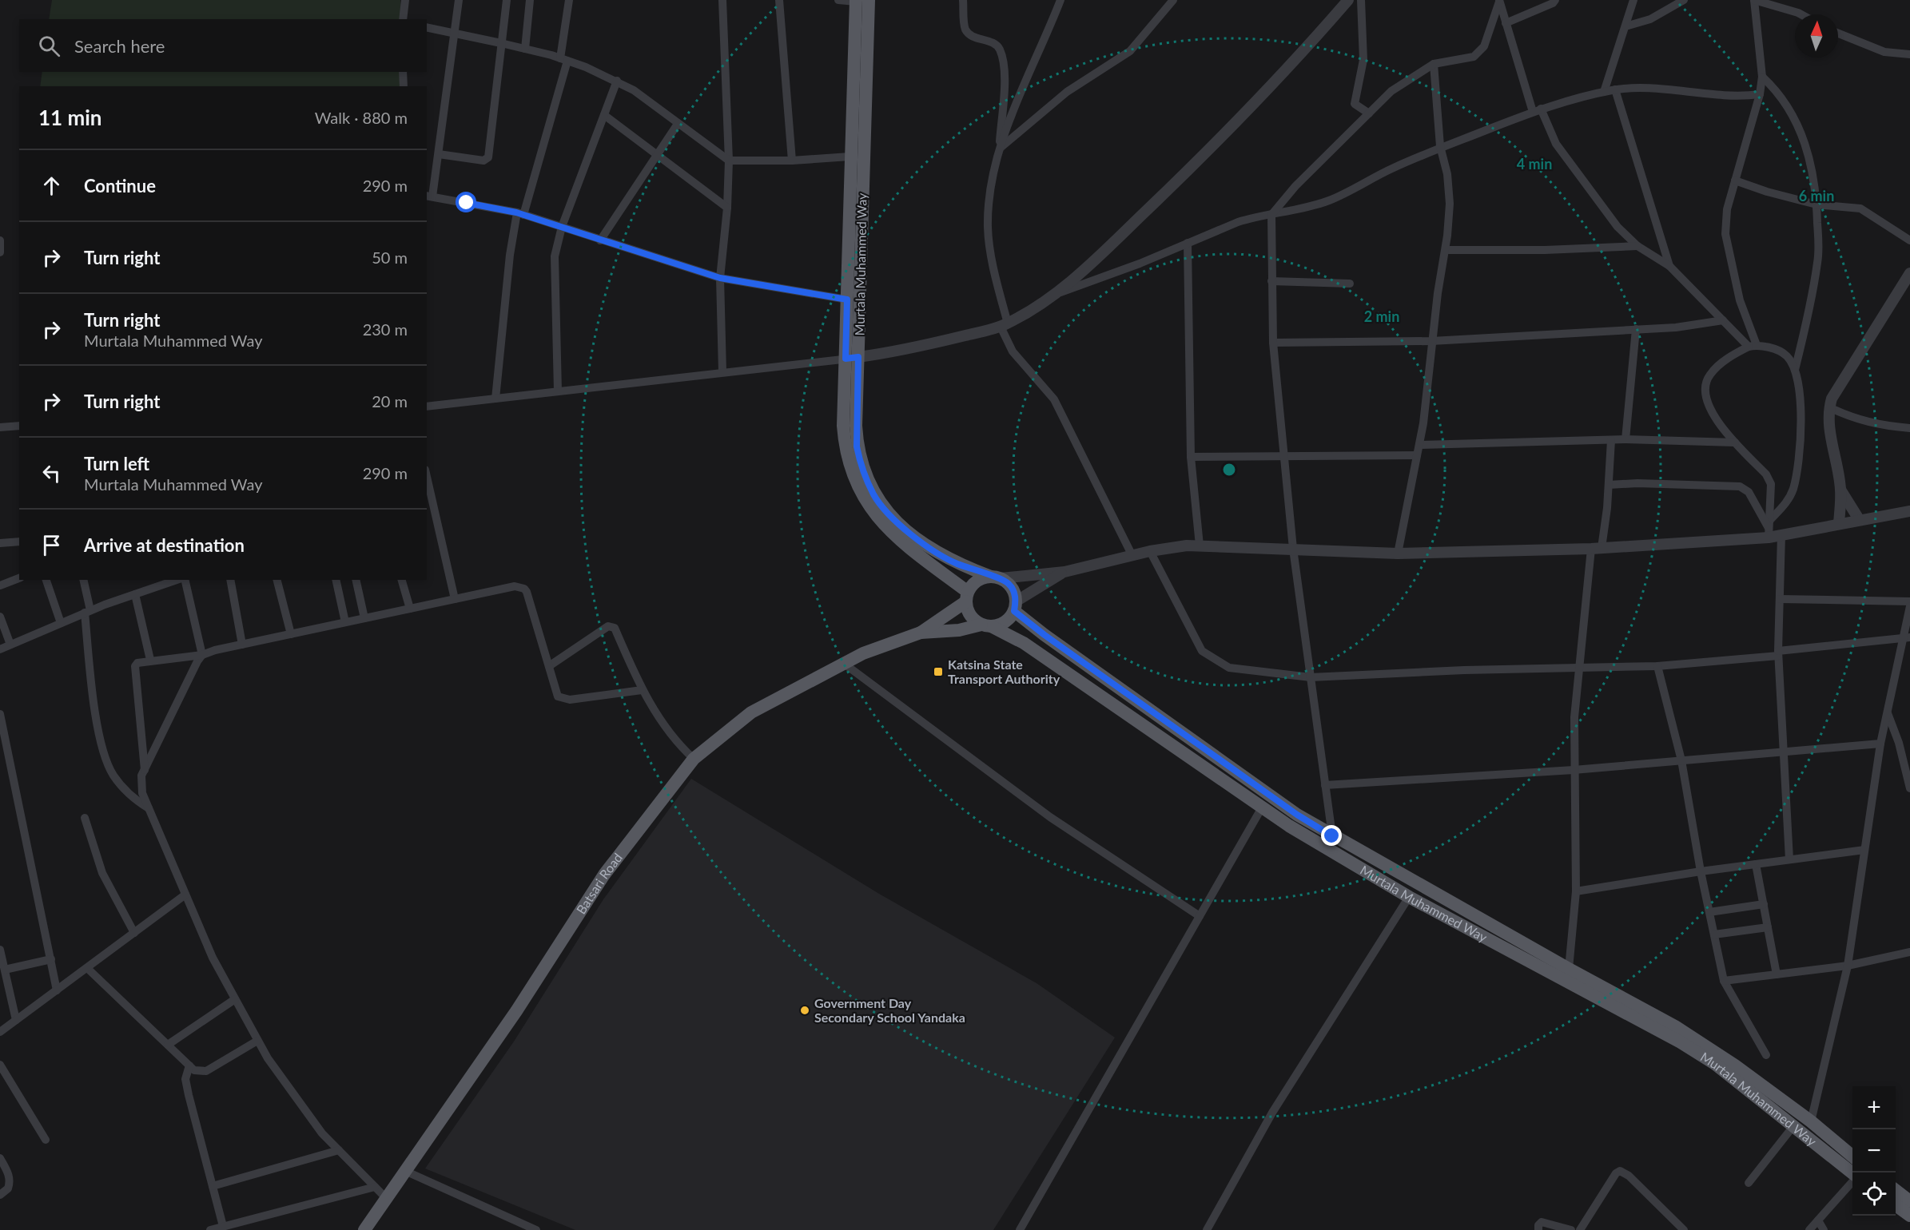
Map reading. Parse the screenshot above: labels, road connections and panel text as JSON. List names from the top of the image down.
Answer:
{
  "streets": {
    "main road": ["Murtala Muhammed Way", "Batsari Road"]
  },
  "places": {
    "transit": ["Katsina State Transport Authority"],
    "other": ["Government Day Secondary School Yandaka"]
  },
  "north": "top",
  "page": {
    "search": "Search here",
    "heading": ["11 min", "Walk · 880 m"],
    "list": [
      ["Continue", "290 m"],
      ["Turn right", "50 m"],
      ["Turn right", "Murtala Muhammed Way", "230 m"],
      ["Turn right", "20 m"],
      ["Turn left", "Murtala Muhammed Way", "290 m"],
      "Arrive at destination"
    ],
    "map_buttons": ["+", "−"]
  },
  "rings": ["4 min", "6 min", "2 min"]
}
